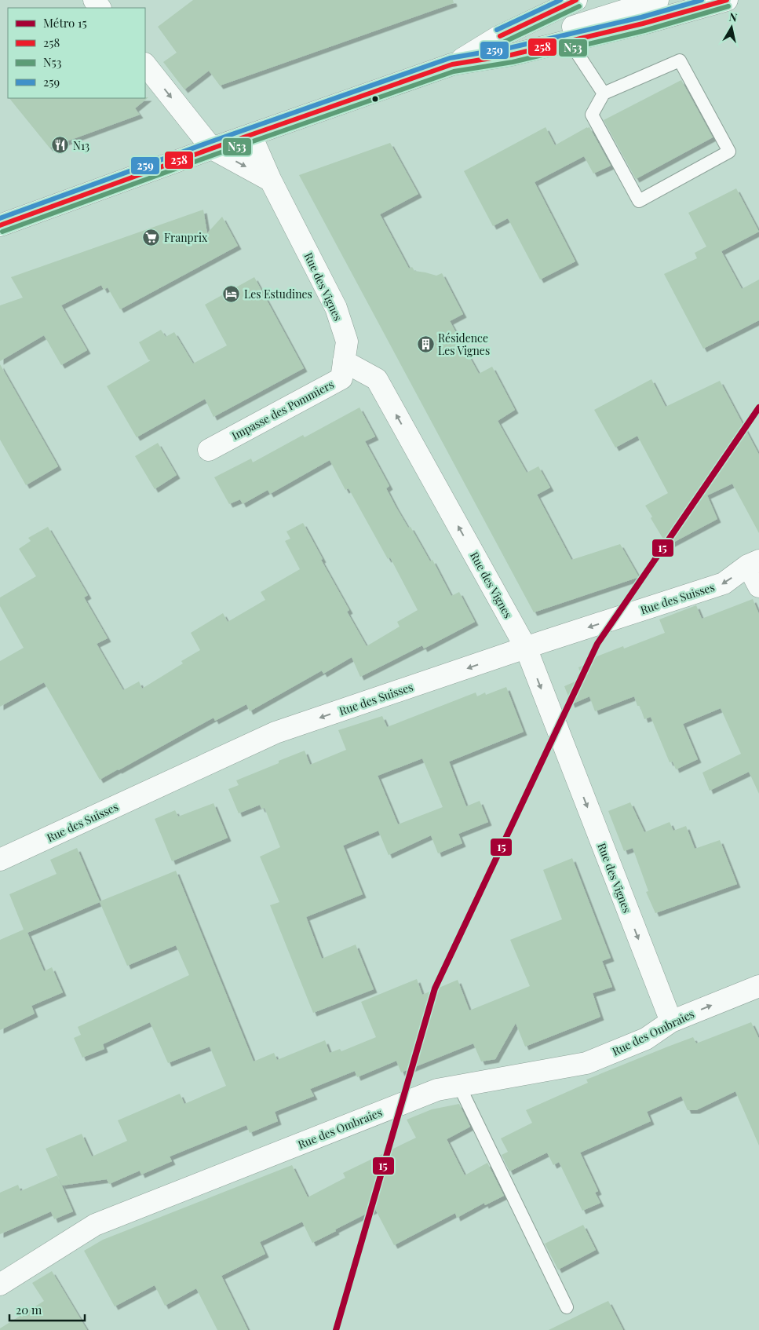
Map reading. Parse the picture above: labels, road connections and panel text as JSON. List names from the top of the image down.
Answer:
{
  "streets": {
    "street": [
      "Rue des Vignes",
      "Impasse des Pommiers",
      "Rue des Suisses",
      "Rue des Ombraies"
    ]
  },
  "crossings": [
    ["Rue des Vignes", "Impasse des Pommiers"],
    ["Rue des Vignes", "Rue des Suisses"],
    ["Rue des Vignes", "Rue des Ombraies"]
  ],
  "one_way": ["Rue des Suisses"],
  "places": {
    "restaurant": ["N13"],
    "supermarket": ["Franprix"],
    "hotel": ["Les Estudines"],
    "building": ["Résidence Les Vignes"]
  },
  "lines": [
    "transit line 258",
    "transit line 259",
    "transit line N53",
    "metro line 15"
  ],
  "legend": [
    "Métro 15",
    "258",
    "N53",
    "259"
  ],
  "scale_bar": "20 m",
  "north": "top"
}
